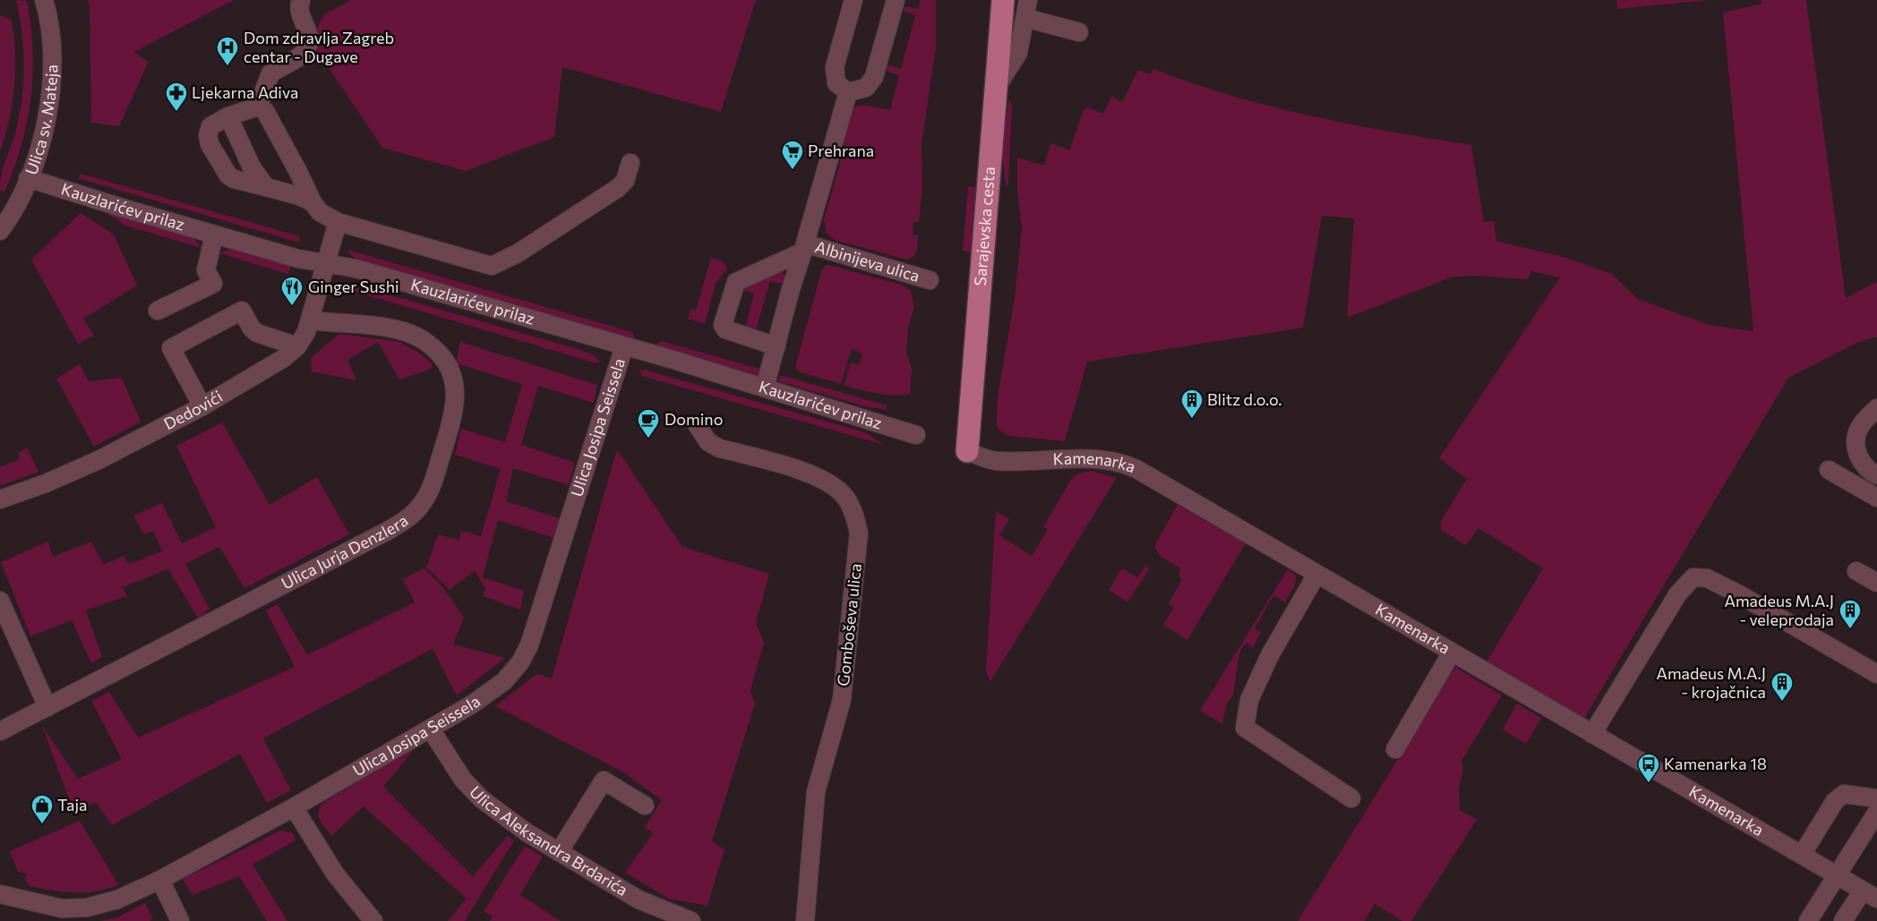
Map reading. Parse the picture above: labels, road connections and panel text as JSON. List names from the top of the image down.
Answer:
{
  "streets": {
    "main road": ["Sarajevska cesta"],
    "street": [
      "Ulica sv. Mateja",
      "Kauzlarićev prilaz",
      "Albinijeva ulica",
      "Dedovići",
      "Ulica Josipa Seissela",
      "Kamenarka",
      "Ulica Jurja Denzlera",
      "Gomboševa ulica",
      "Ulica Aleksandra Brdarića"
    ]
  },
  "crossings": [
    ["Ulica sv. Mateja", "Kauzlarićev prilaz"],
    ["Kauzlarićev prilaz", "Albinijeva ulica"],
    ["Kauzlarićev prilaz", "Dedovići"],
    ["Kauzlarićev prilaz", "Ulica Josipa Seissela"],
    ["Sarajevska cesta", "Kamenarka"],
    ["Dedovići", "Ulica Jurja Denzlera"],
    ["Ulica Josipa Seissela", "Ulica Aleksandra Brdarića"]
  ],
  "places": {
    "hospital": ["Dom zdravlja Zagreb centar - Dugave"],
    "pharmacy": ["Ljekarna Adiva"],
    "supermarket": ["Prehrana"],
    "restaurant": ["Ginger Sushi"],
    "building": ["Blitz d.o.o.", "Amadeus M.A.J - veleprodaja", "Amadeus M.A.J - krojačnica"],
    "cafe": ["Domino"],
    "bus stop": ["Kamenarka 18"],
    "shop": ["Taja"]
  }
}
